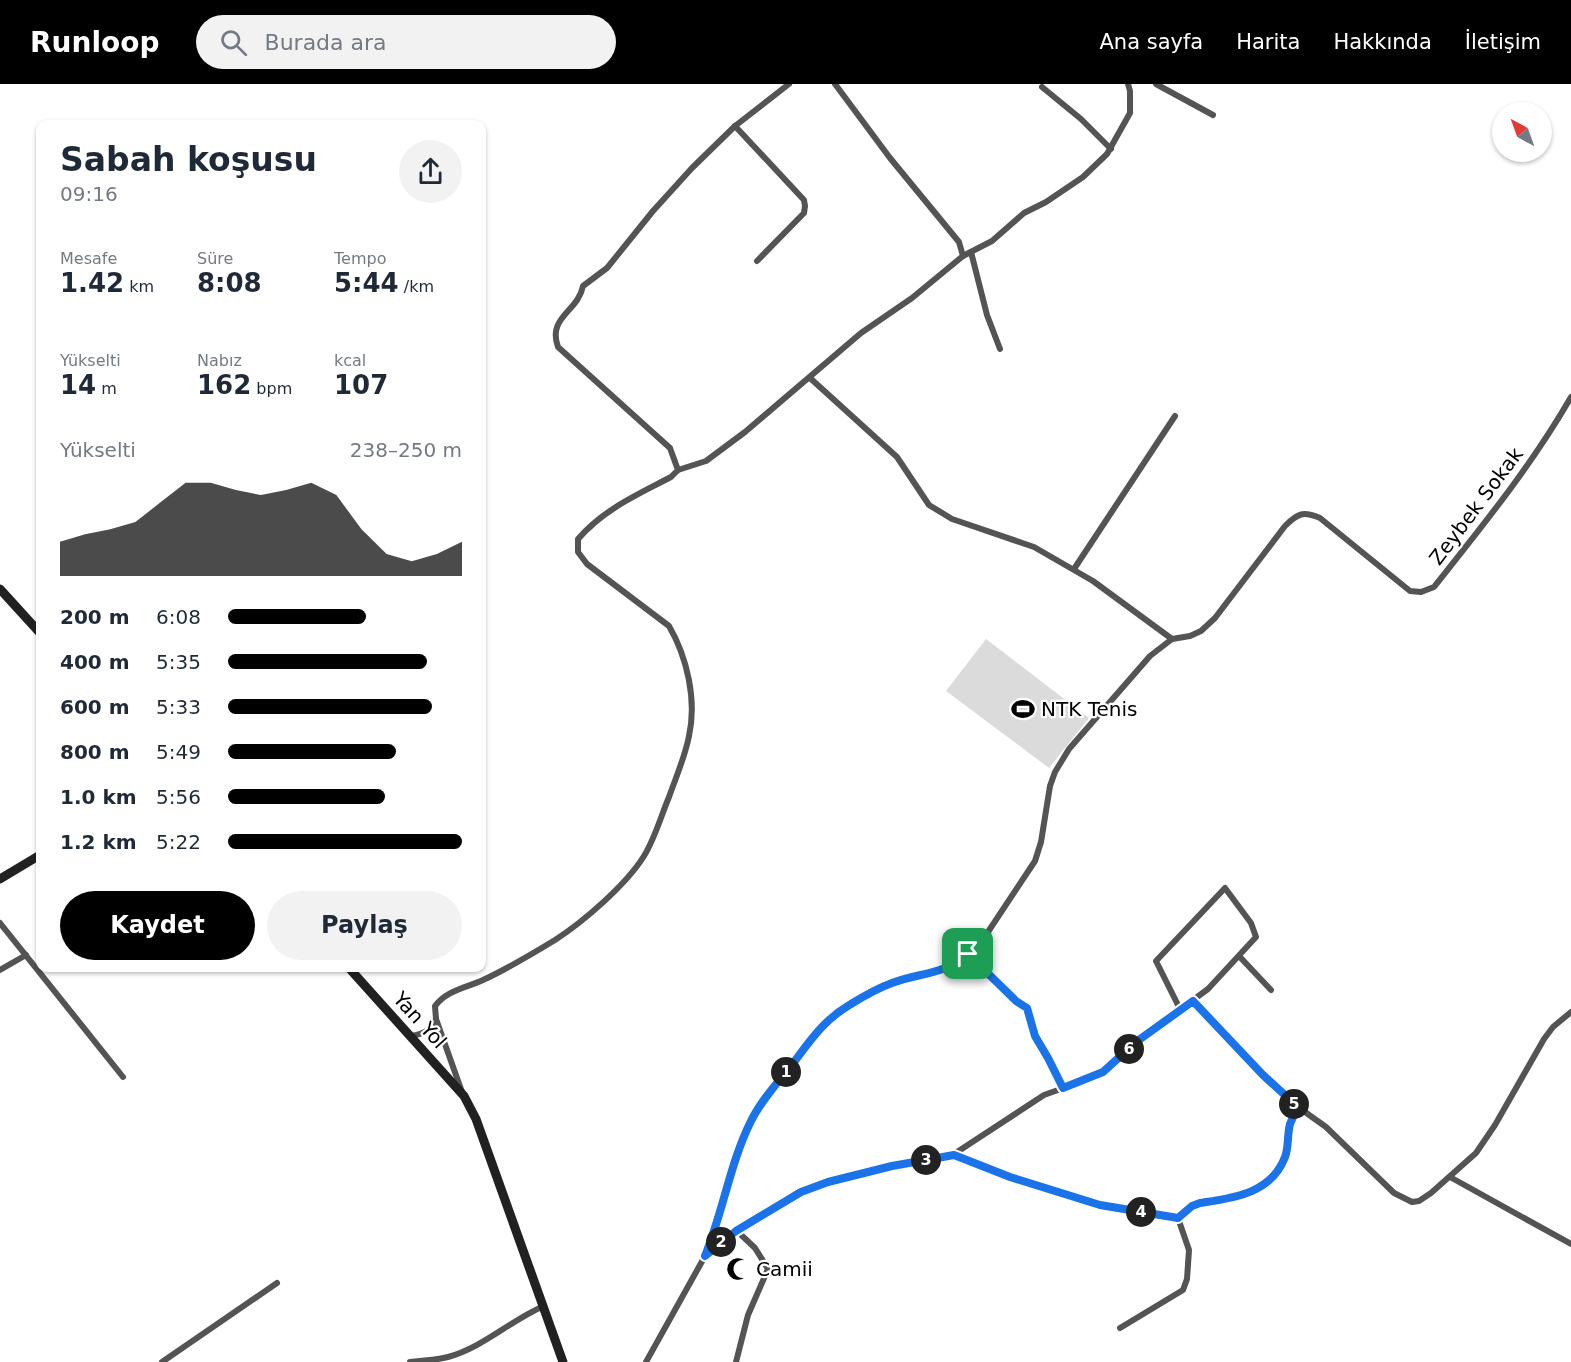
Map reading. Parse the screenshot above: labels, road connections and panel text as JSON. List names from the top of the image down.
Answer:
{
  "streets": {
    "street": ["Zeybek Sokak", "Yan Yol"]
  },
  "places": {
    "sports": ["NTK Tenis"],
    "mosque": ["Camii"]
  },
  "north": "top left",
  "page": {
    "header": "Runloop",
    "search": "Burada ara",
    "nav": [
      "Ana sayfa",
      "Harita",
      "Hakkında",
      "İletişim"
    ],
    "heading": ["Sabah koşusu", "09:16"],
    "stats": [
      ["Mesafe", "1.42 km"],
      ["Süre", "8:08"],
      ["Tempo", "5:44 /km"],
      ["Yükselti", "14 m"],
      ["Nabız", "162 bpm"],
      ["kcal", "107"]
    ],
    "chart": ["Yükselti", "238–250 m"],
    "list": [
      {
        "name": "200 m",
        "note": "6:08"
      },
      {
        "name": "400 m",
        "note": "5:35"
      },
      {
        "name": "600 m",
        "note": "5:33"
      },
      {
        "name": "800 m",
        "note": "5:49"
      },
      {
        "name": "1.0 km",
        "note": "5:56"
      },
      {
        "name": "1.2 km",
        "note": "5:22"
      }
    ],
    "buttons": ["Kaydet", "Paylaş"],
    "pins": [
      "6",
      "1",
      "5",
      "3",
      "4",
      "2"
    ]
  }
}
